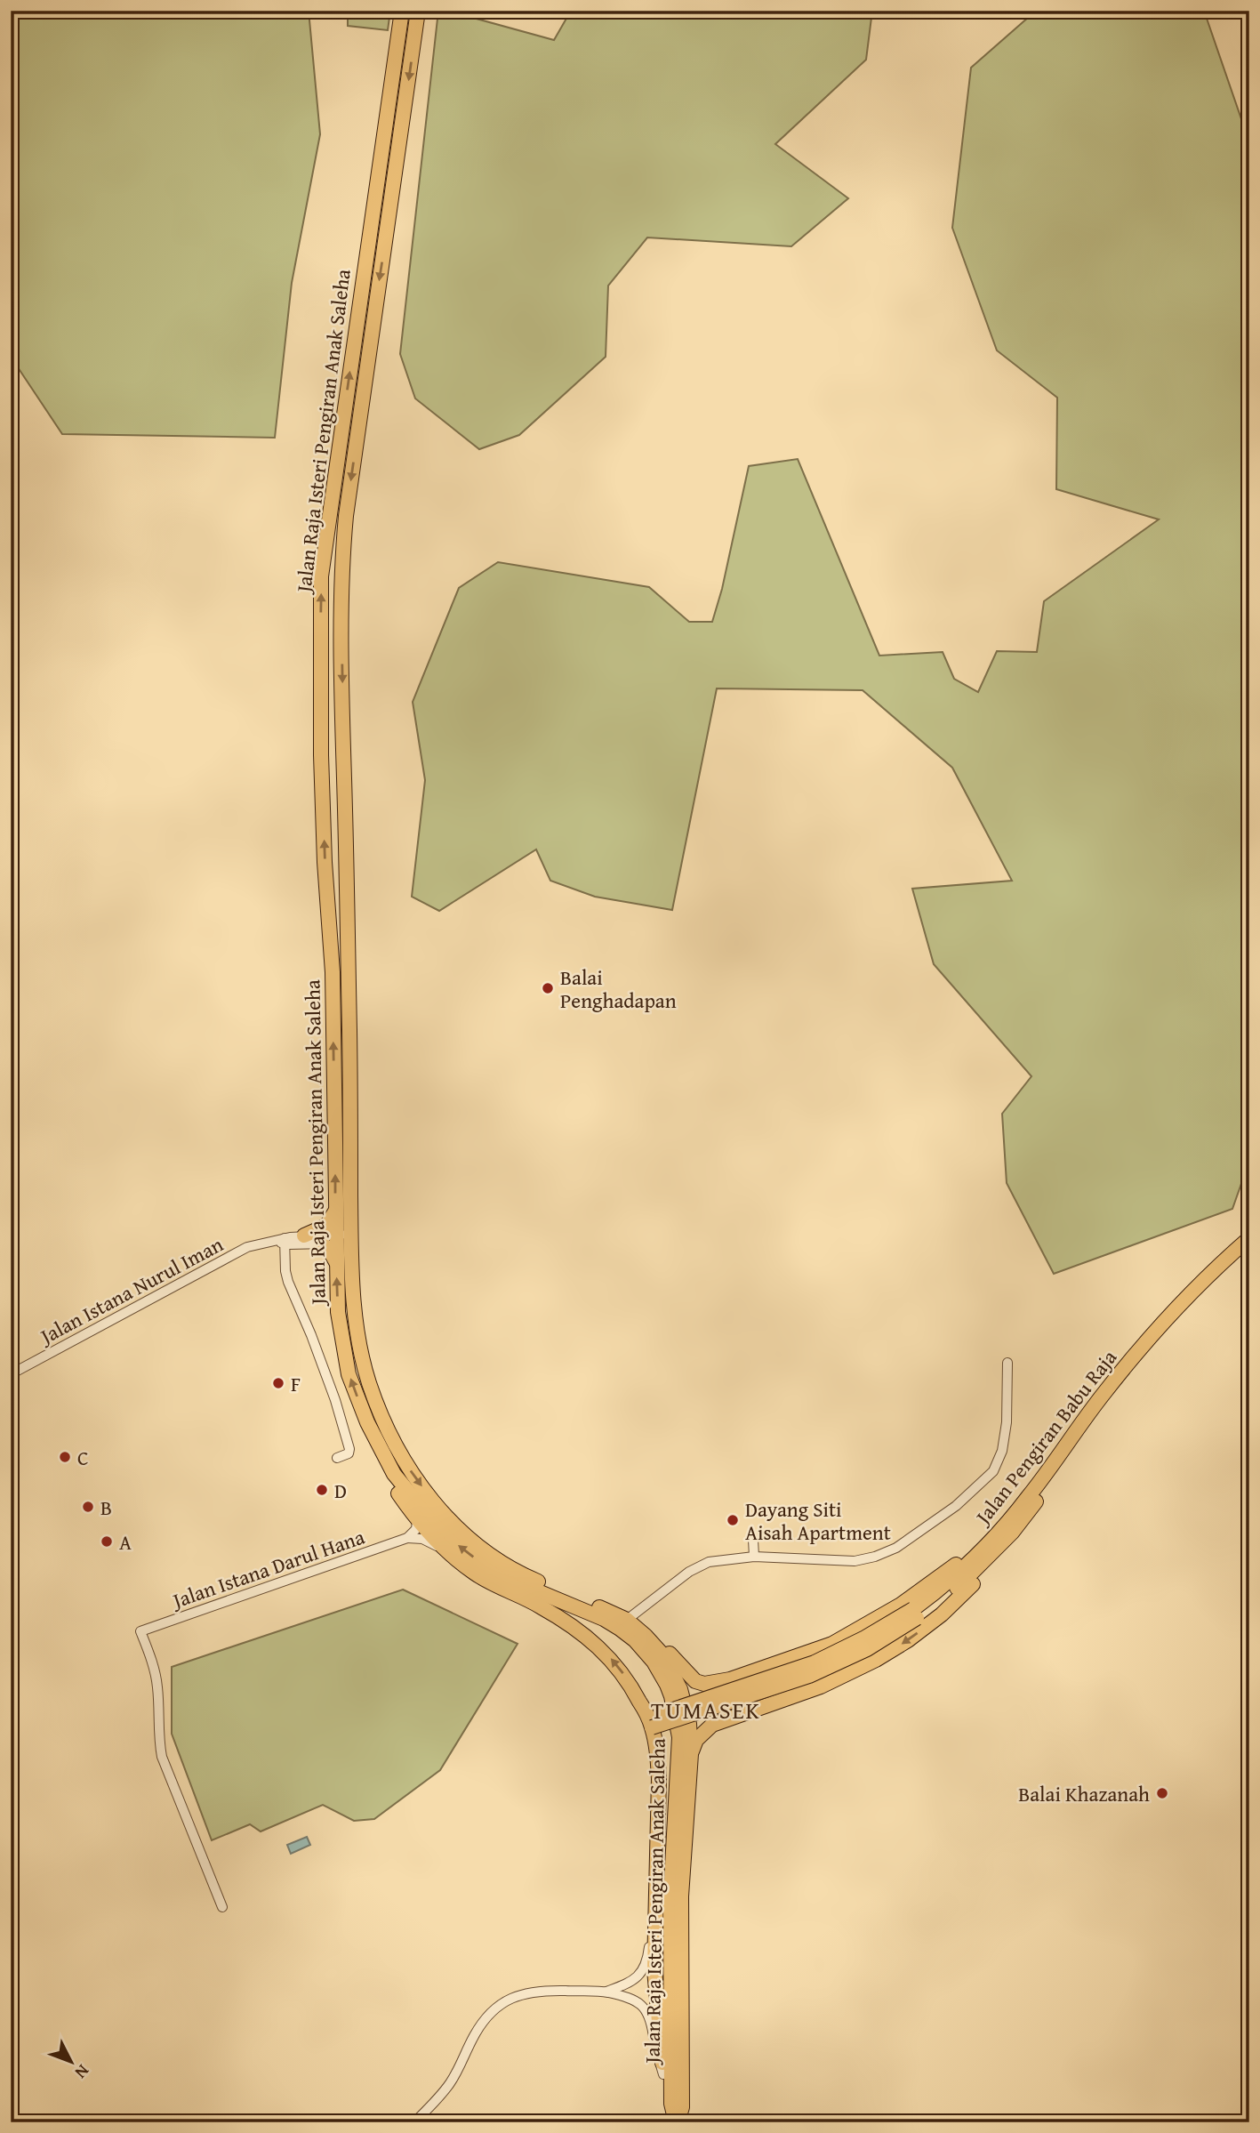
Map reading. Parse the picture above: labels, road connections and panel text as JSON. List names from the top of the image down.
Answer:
{
  "streets": {
    "main road": ["Jalan Raja Isteri Pengiran Anak Saleha", "Jalan Pengiran Babu Raja"],
    "street": ["Jalan Istana Nurul Iman", "Jalan Istana Darul Hana"]
  },
  "crossings": [
    ["Jalan Raja Isteri Pengiran Anak Saleha", "Jalan Istana Nurul Iman"]
  ],
  "districts": ["TUMASEK"],
  "places": [
    "Balai Penghadapan",
    "F",
    "C",
    "D",
    "B",
    "Dayang Siti Aisah Apartment",
    "A",
    "Balai Khazanah"
  ],
  "north": "bottom right"
}
